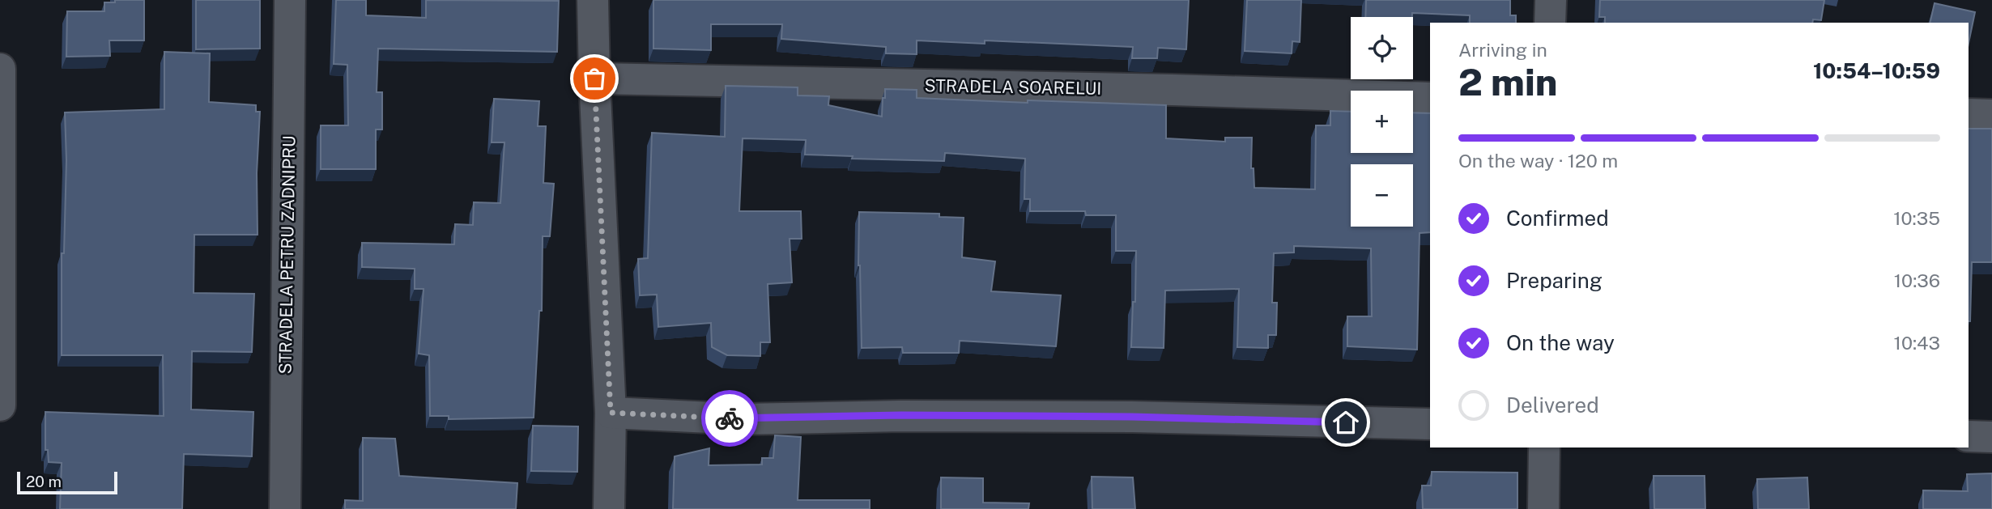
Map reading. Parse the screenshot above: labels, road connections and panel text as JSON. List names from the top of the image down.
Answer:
{
  "streets": {
    "street": ["STRADELA SOARELUI", "STRADELA PETRU ZADNIPRU"]
  },
  "scale_bar": "20 m",
  "page": {
    "map_buttons": ["+", "−"],
    "heading": ["2 min", "Arriving in", "10:54–10:59"],
    "bar": "On the way · 120 m",
    "list": [
      ["Confirmed", "10:35"],
      ["Preparing", "10:36"],
      ["On the way", "10:43"],
      "Delivered"
    ],
    "scale": "20 m"
  }
}
